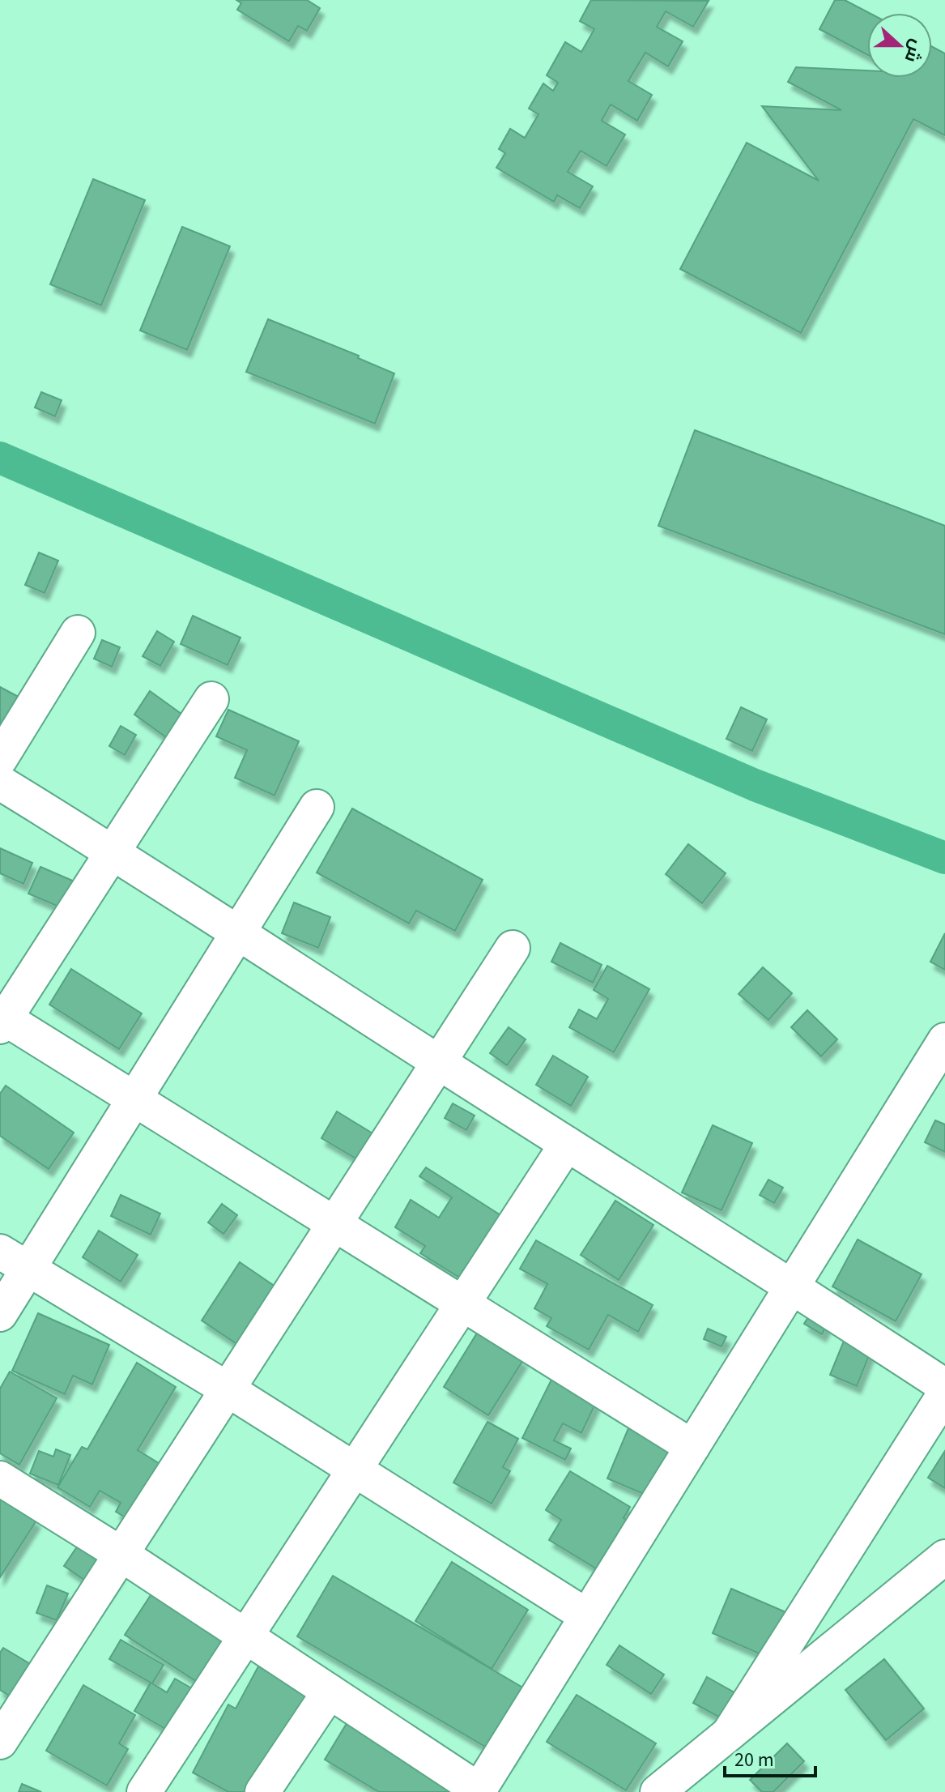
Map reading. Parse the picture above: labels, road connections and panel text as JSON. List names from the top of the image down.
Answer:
{
  "scale_bar": "20 m",
  "north": "right"
}
